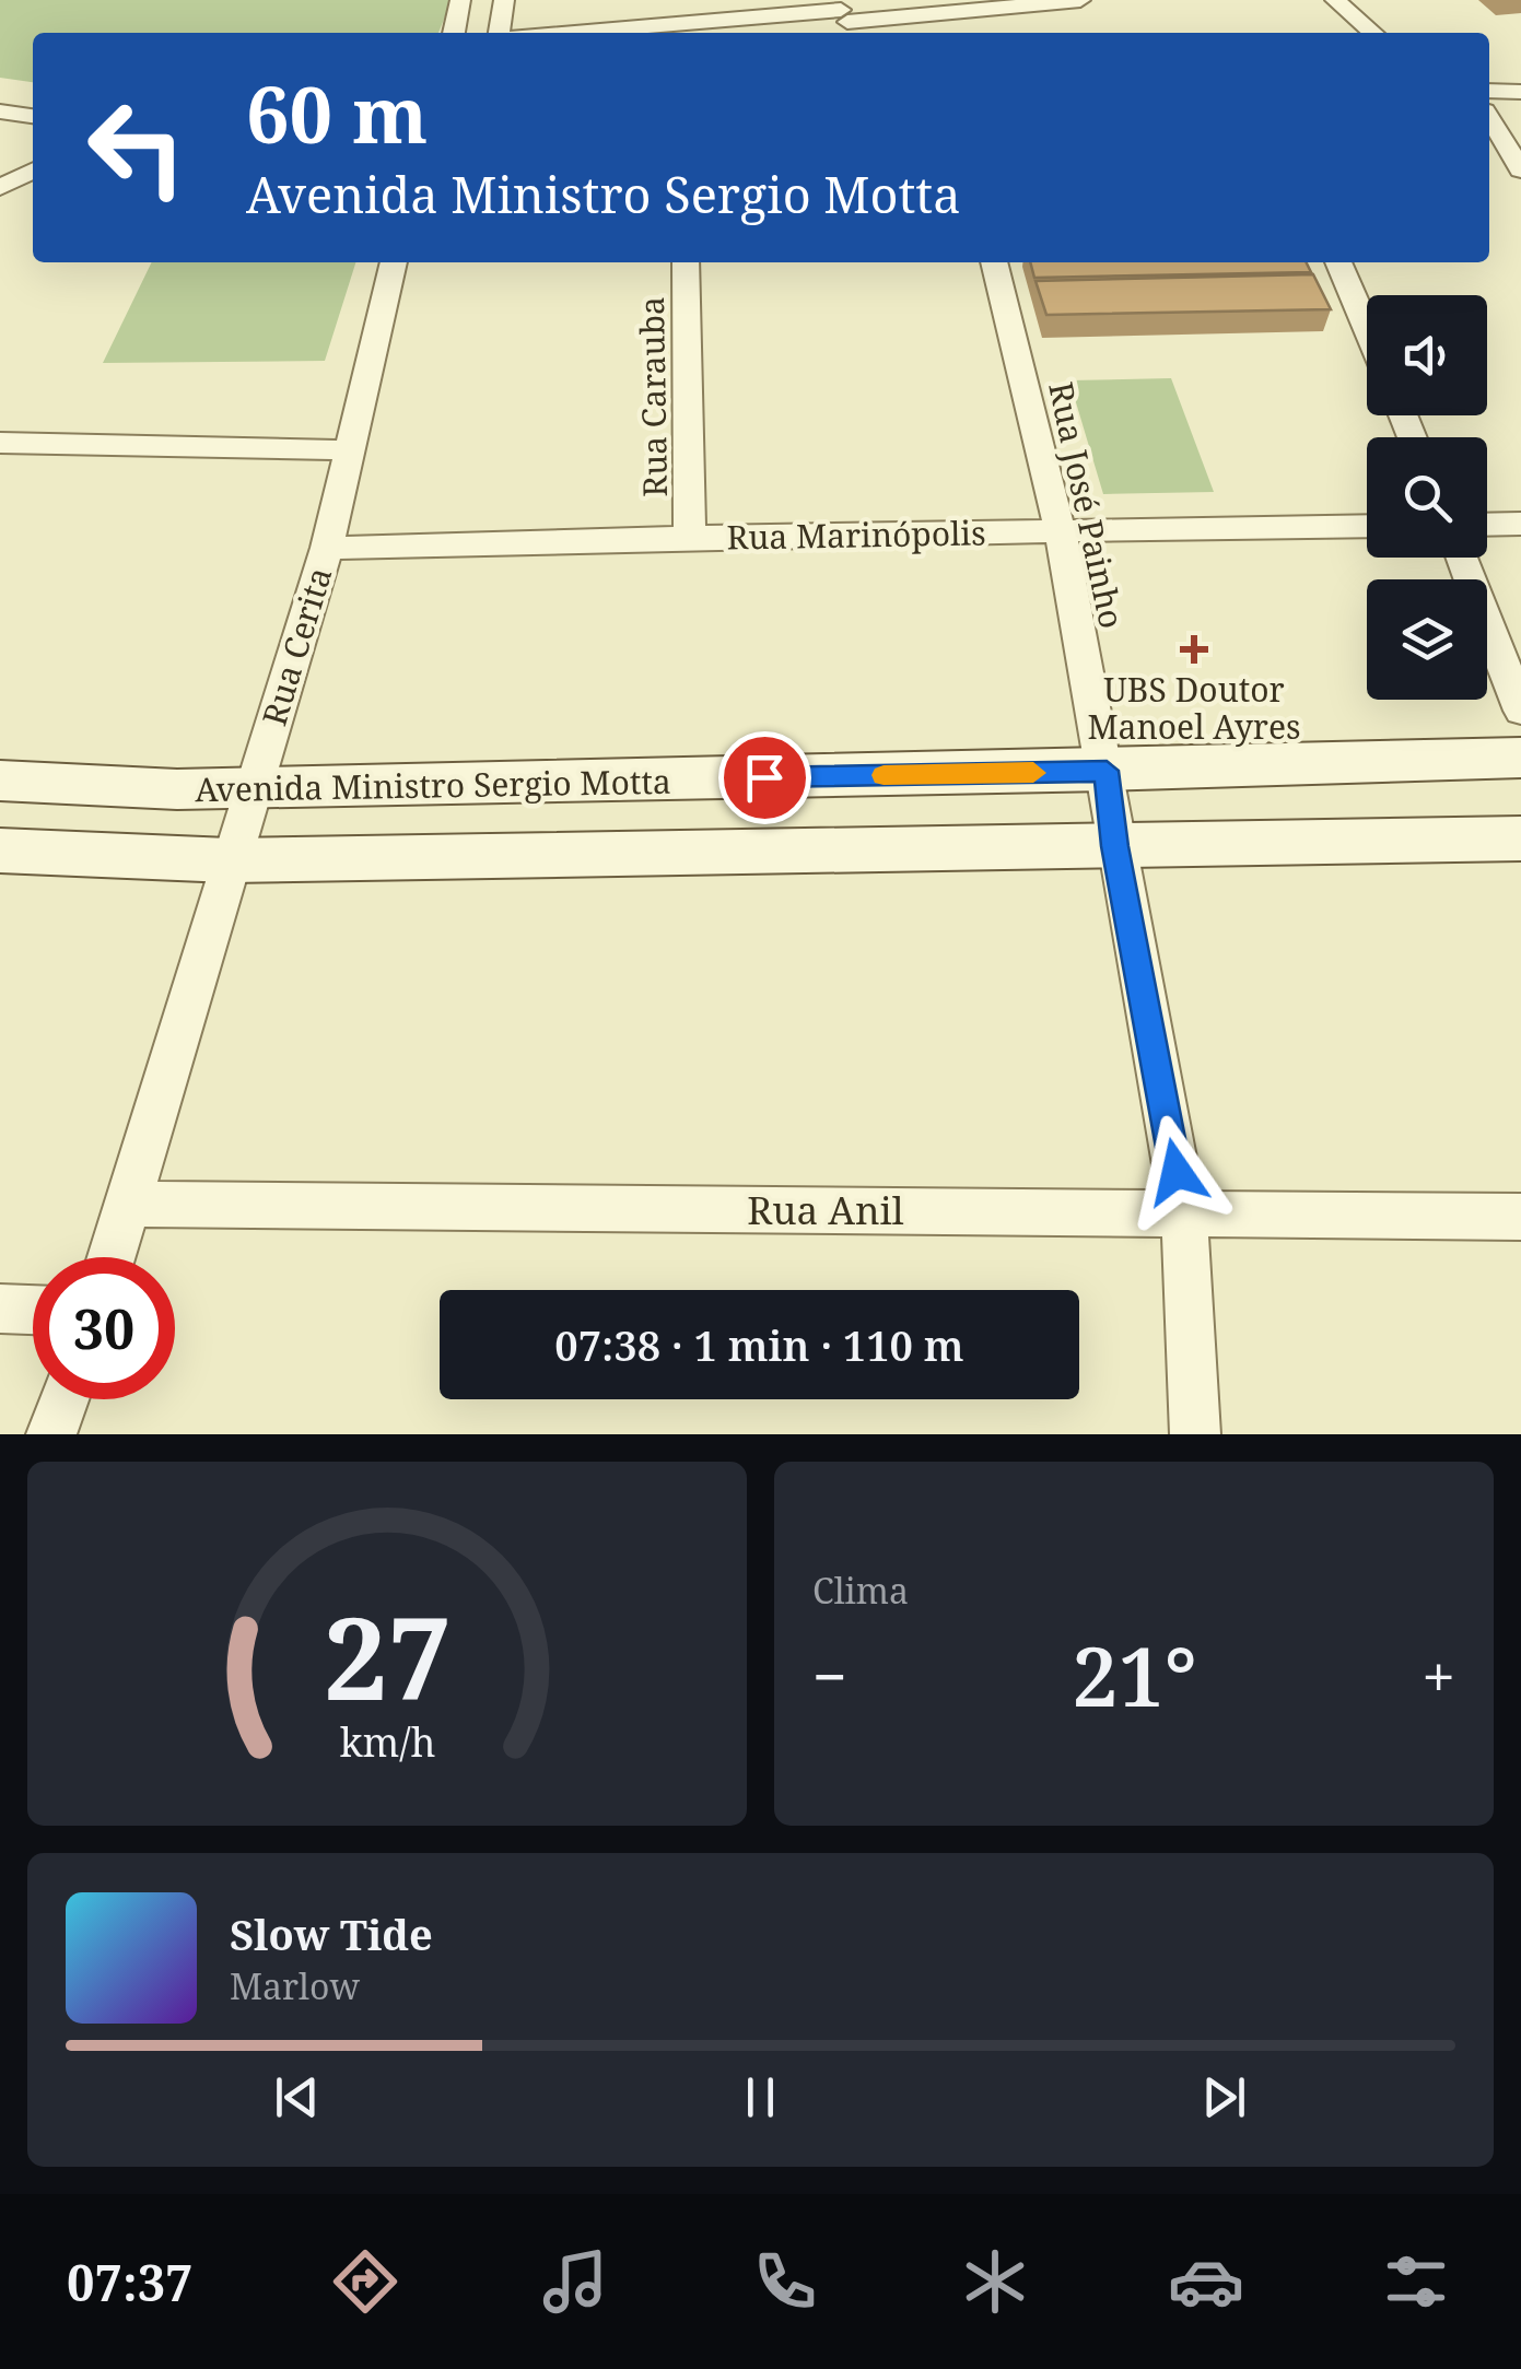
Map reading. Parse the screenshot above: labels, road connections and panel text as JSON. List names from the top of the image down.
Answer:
{
  "streets": {
    "street": [
      "Rua Carauba",
      "Rua José Painho",
      "Rua Marinópolis",
      "Rua Cerita",
      "Avenida Ministro Sergio Motta",
      "Rua Anil"
    ]
  },
  "crossings": [
    ["Rua Carauba", "Rua Marinópolis"],
    ["Rua José Painho", "Rua Marinópolis"],
    ["Rua José Painho", "Avenida Ministro Sergio Motta"],
    ["Rua José Painho", "Rua Anil"],
    ["Rua Marinópolis", "Rua Cerita"],
    ["Rua Cerita", "Avenida Ministro Sergio Motta"],
    ["Rua Cerita", "Rua Anil"]
  ],
  "places": {
    "health": ["UBS Doutor Manoel Ayres"]
  },
  "page": {
    "turn": ["60 m", "Avenida Ministro Sergio Motta"],
    "limit": "30",
    "trip": "07:38 · 1 min · 110 m",
    "tile": "Clima",
    "heat": ["−", "21°", "+"],
    "song": ["Slow Tide", "Marlow"],
    "tabs": "07:37",
    "gauge": ["27", "km/h"]
  }
}
